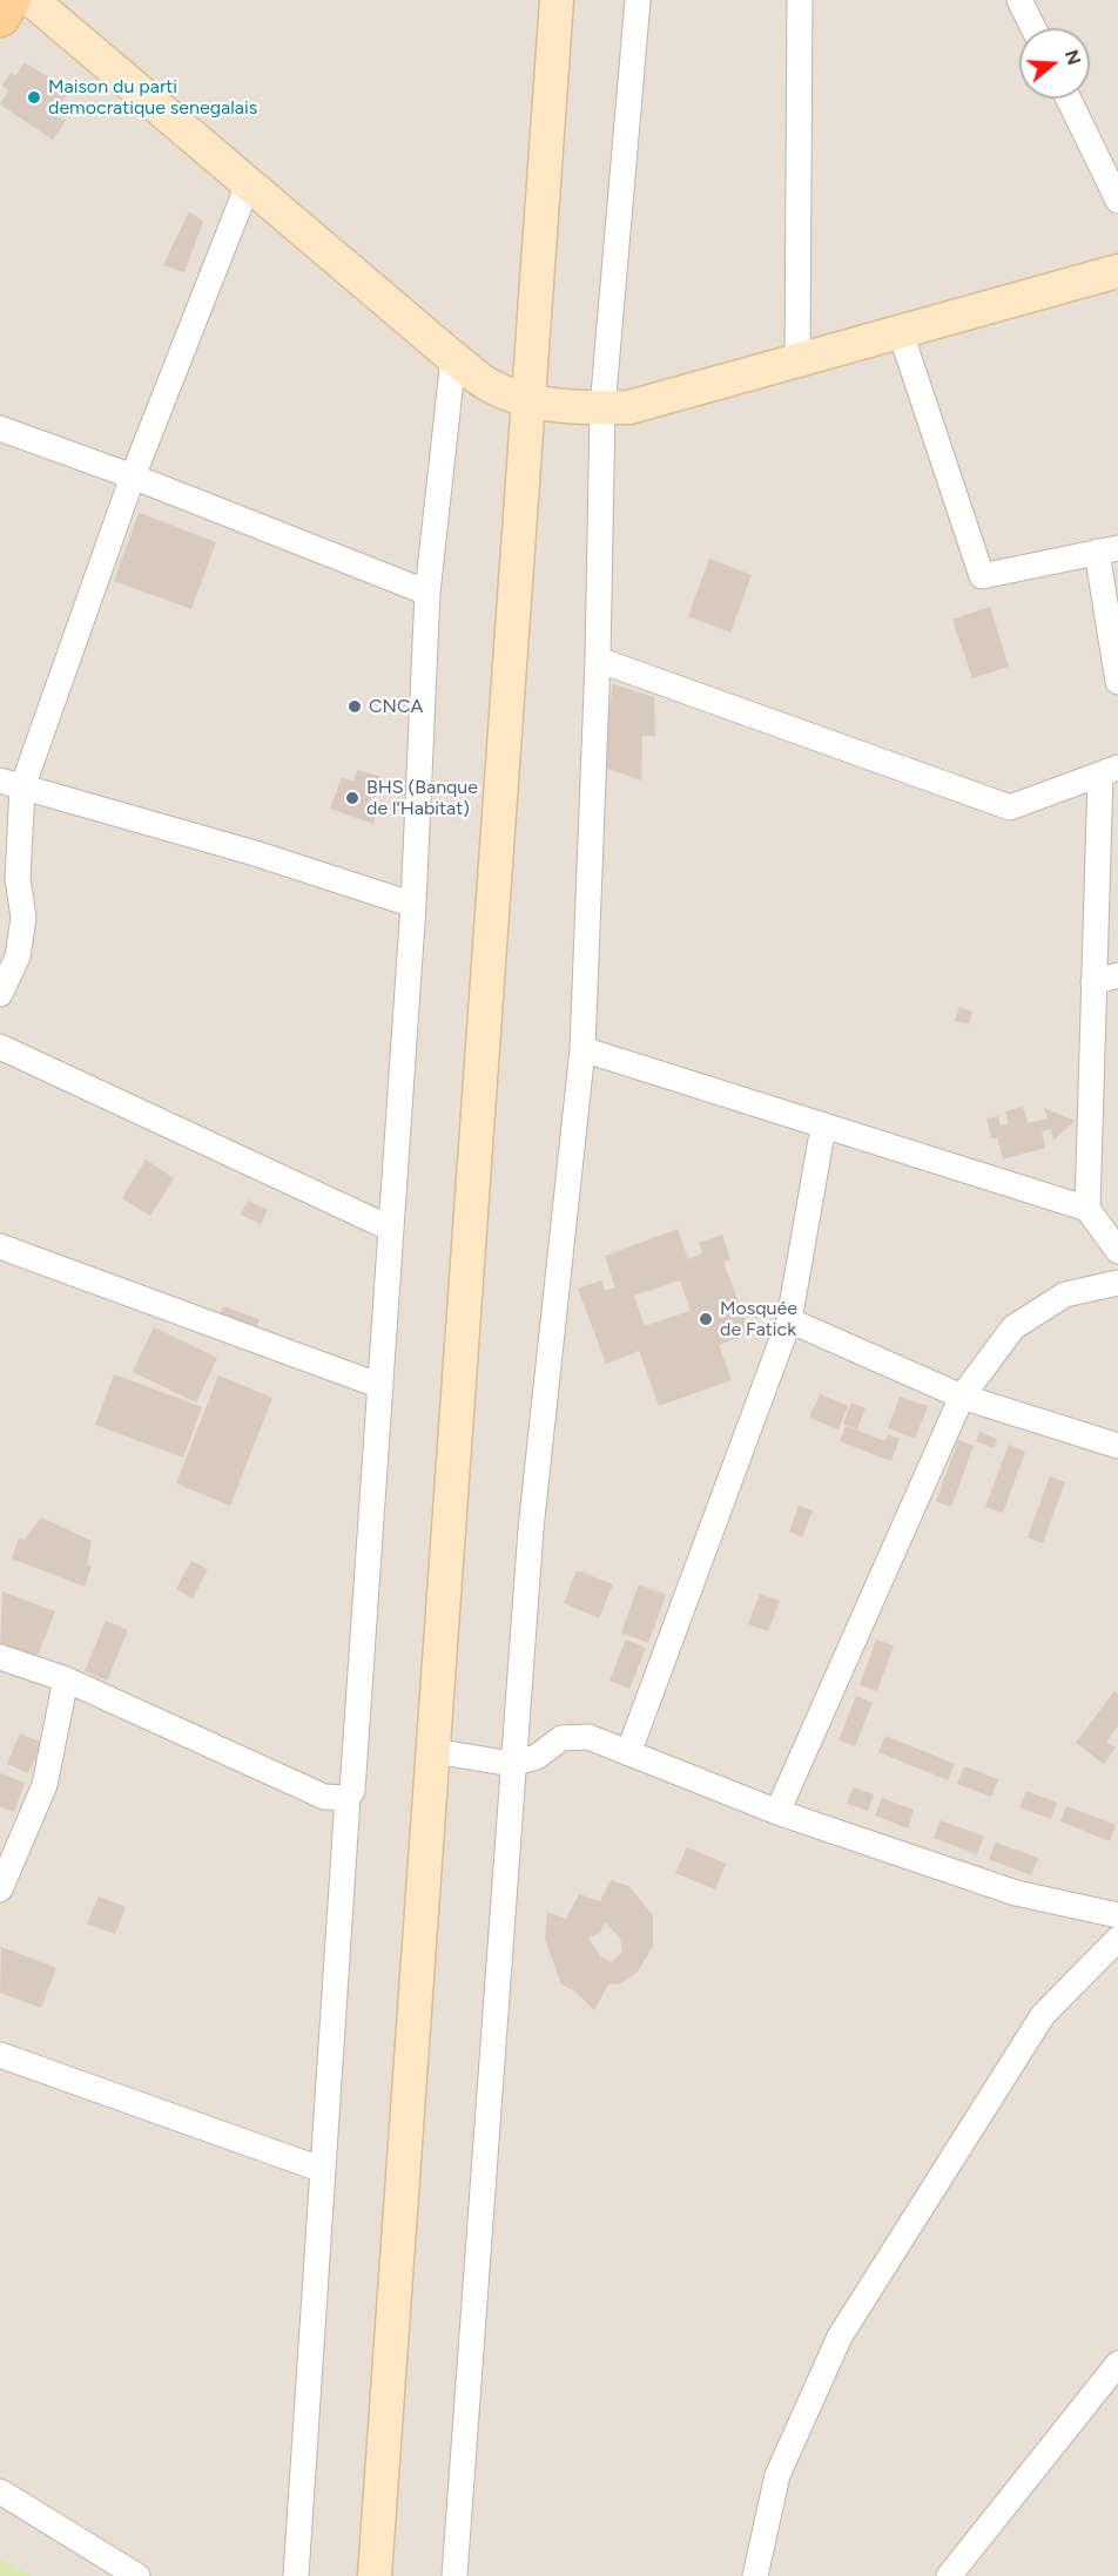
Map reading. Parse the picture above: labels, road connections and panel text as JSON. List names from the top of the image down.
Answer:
{
  "places": [
    "Maison du parti democratique senegalais",
    "CNCA",
    "BHS (Banque de l'Habitat)",
    "Mosquée de Fatick"
  ],
  "north": "right"
}
